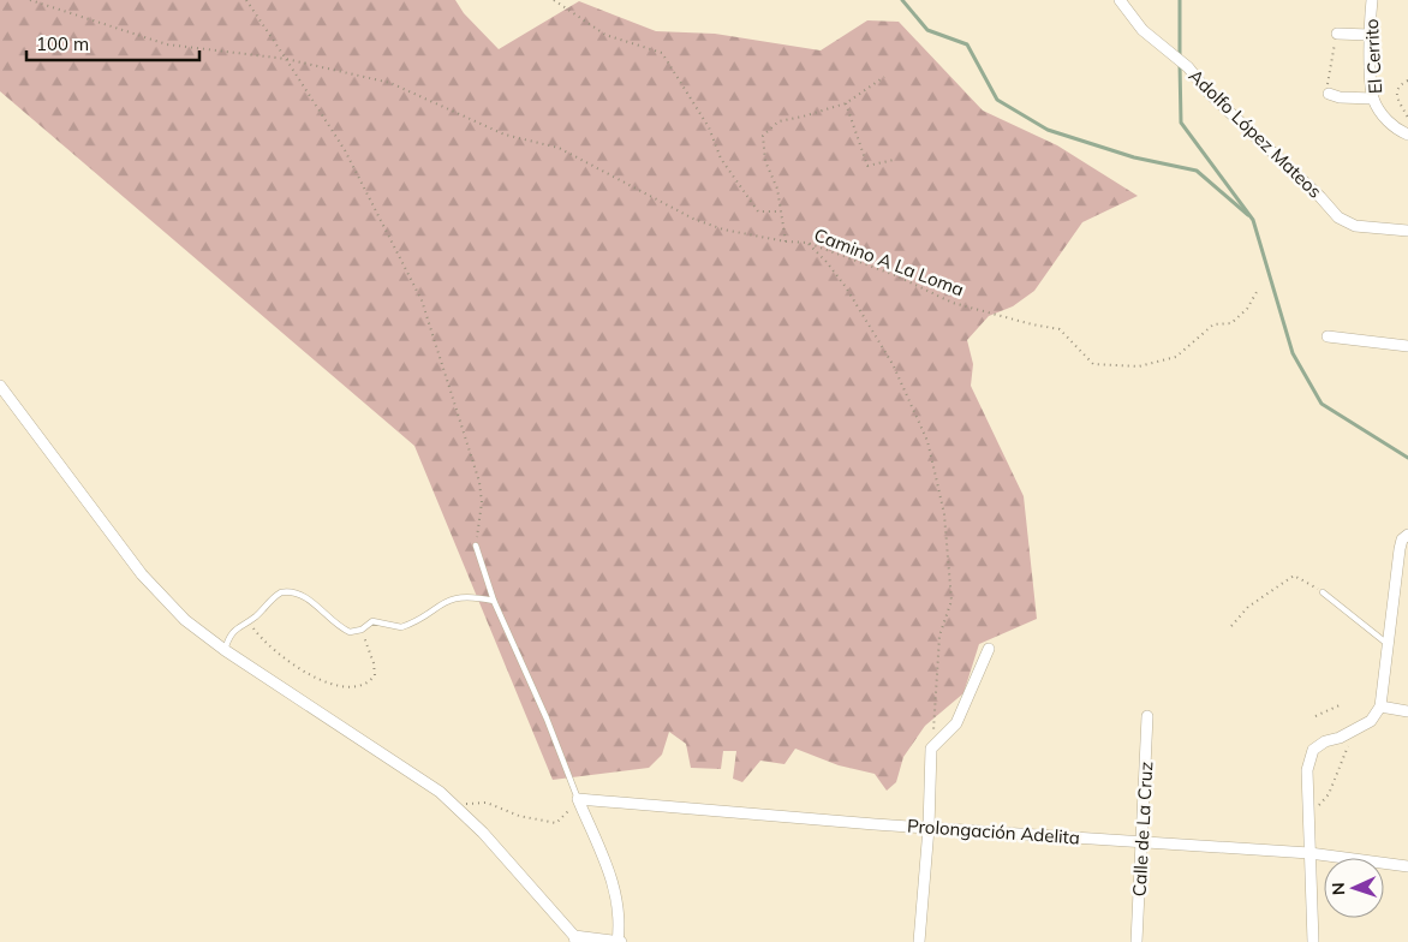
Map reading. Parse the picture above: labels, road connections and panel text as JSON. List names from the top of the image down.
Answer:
{
  "streets": {
    "street": [
      "El Cerrito",
      "Adolfo López Mateos",
      "Calle de La Cruz",
      "Prolongación Adelita"
    ],
    "path": ["Camino A La Loma"]
  },
  "crossings": [
    ["Calle de La Cruz", "Prolongación Adelita"]
  ],
  "scale_bar": "100 m",
  "north": "left"
}
